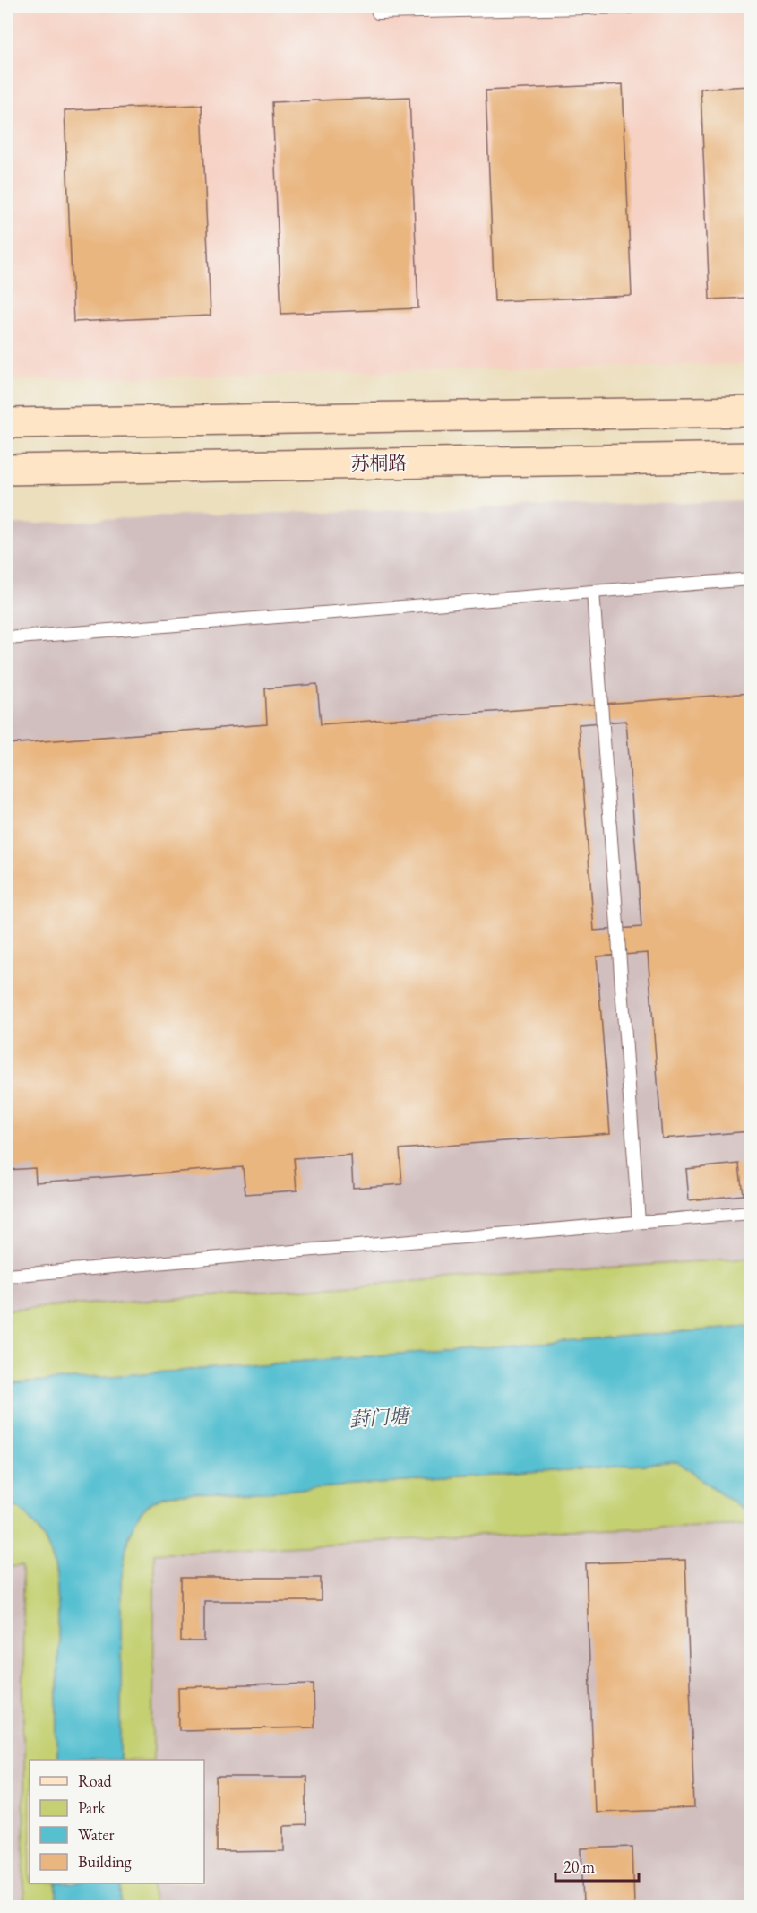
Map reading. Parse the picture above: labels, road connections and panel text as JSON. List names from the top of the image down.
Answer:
{
  "streets": {
    "main road": ["苏桐路"]
  },
  "water": ["葑门塘"],
  "legend": [
    "Road",
    "Park",
    "Water",
    "Building"
  ],
  "scale_bar": "20 m"
}
